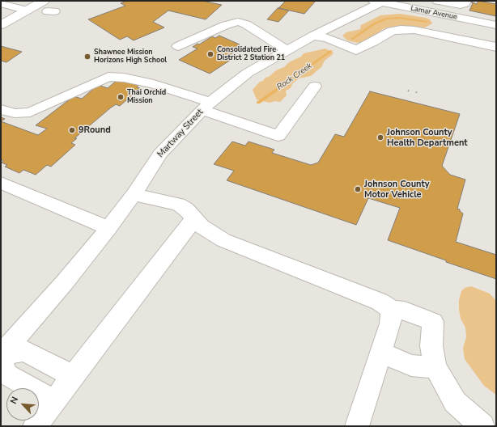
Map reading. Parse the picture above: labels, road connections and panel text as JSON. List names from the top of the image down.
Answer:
{
  "streets": {
    "street": ["Lamar Avenue", "Martway Street"]
  },
  "crossings": [
    ["Lamar Avenue", "Martway Street"]
  ],
  "water": ["Rock Creek"],
  "places": [
    "Consolidated Fire District 2 Station 21",
    "Shawnee Mission Horizons High School",
    "Thai Orchid Mission",
    "9Round",
    "Johnson County Health Department",
    "Johnson County Motor Vehicle"
  ],
  "north": "top left"
}
